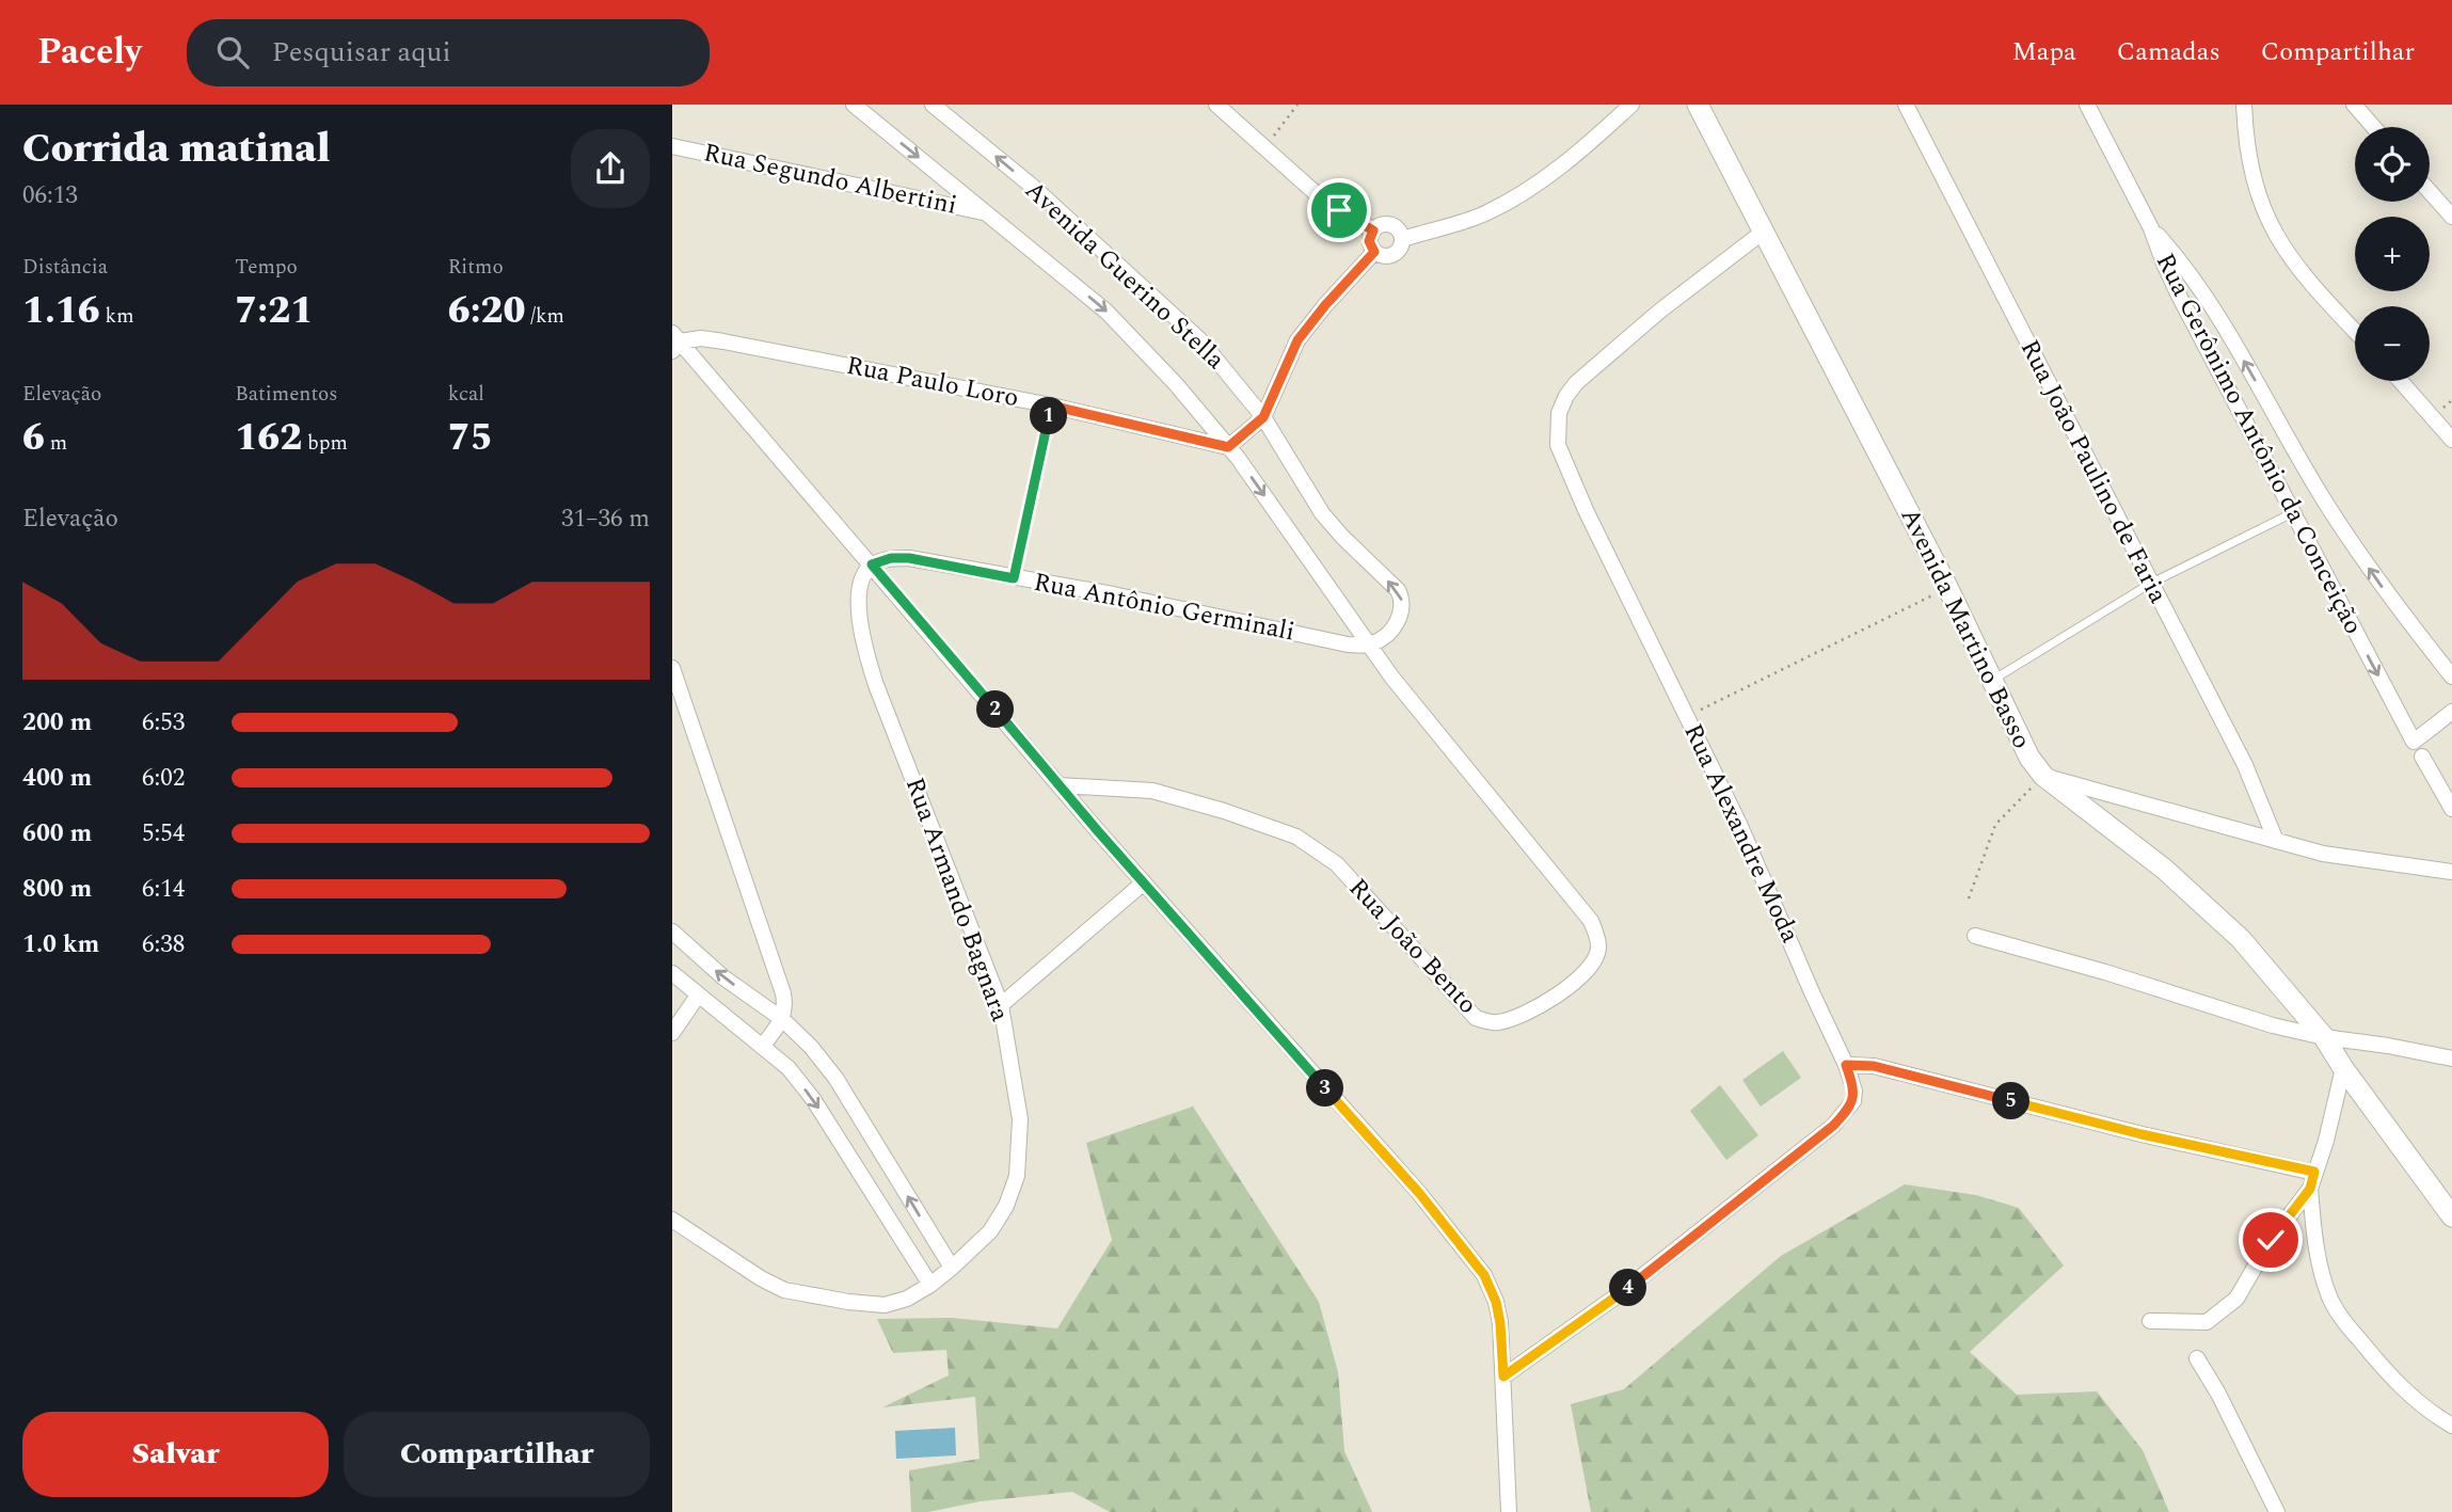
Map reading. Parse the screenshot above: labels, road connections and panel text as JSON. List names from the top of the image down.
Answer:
{
  "streets": {
    "street": [
      "Rua Segundo Albertini",
      "Avenida Guerino Stella",
      "Rua Paulo Loro",
      "Rua Gerônimo Antônio da Conceição",
      "Rua João Paulino de Faria",
      "Rua Antônio Germinali",
      "Avenida Martino Basso",
      "Rua Alexandre Moda",
      "Rua Armando Bagnara",
      "Rua João Bento"
    ]
  },
  "crossings": [
    ["Rua Segundo Albertini", "Avenida Guerino Stella"],
    ["Avenida Guerino Stella", "Rua Paulo Loro"],
    ["Avenida Guerino Stella", "Rua Antônio Germinali"],
    ["Avenida Guerino Stella", "Rua João Bento"],
    ["Rua João Paulino de Faria", "Avenida Martino Basso"],
    ["Rua Antônio Germinali", "Rua Armando Bagnara"],
    ["Rua Antônio Germinali", "Rua João Bento"],
    ["Avenida Martino Basso", "Rua Alexandre Moda"]
  ],
  "page": {
    "header": "Pacely",
    "search": "Pesquisar aqui",
    "nav": ["Mapa", "Camadas", "Compartilhar"],
    "heading": ["Corrida matinal", "06:13"],
    "map_buttons": ["+", "−"],
    "stats": [
      ["Distância", "1.16 km"],
      ["Tempo", "7:21"],
      ["Ritmo", "6:20 /km"],
      ["Elevação", "6 m"],
      ["Batimentos", "162 bpm"],
      ["kcal", "75"]
    ],
    "pins": [
      "1",
      "2",
      "3",
      "5",
      "4"
    ],
    "chart": ["Elevação", "31–36 m"],
    "list": [
      {
        "name": "200 m",
        "note": "6:53"
      },
      {
        "name": "400 m",
        "note": "6:02"
      },
      {
        "name": "600 m",
        "note": "5:54"
      },
      {
        "name": "800 m",
        "note": "6:14"
      },
      {
        "name": "1.0 km",
        "note": "6:38"
      }
    ],
    "buttons": ["Salvar", "Compartilhar"]
  }
}
